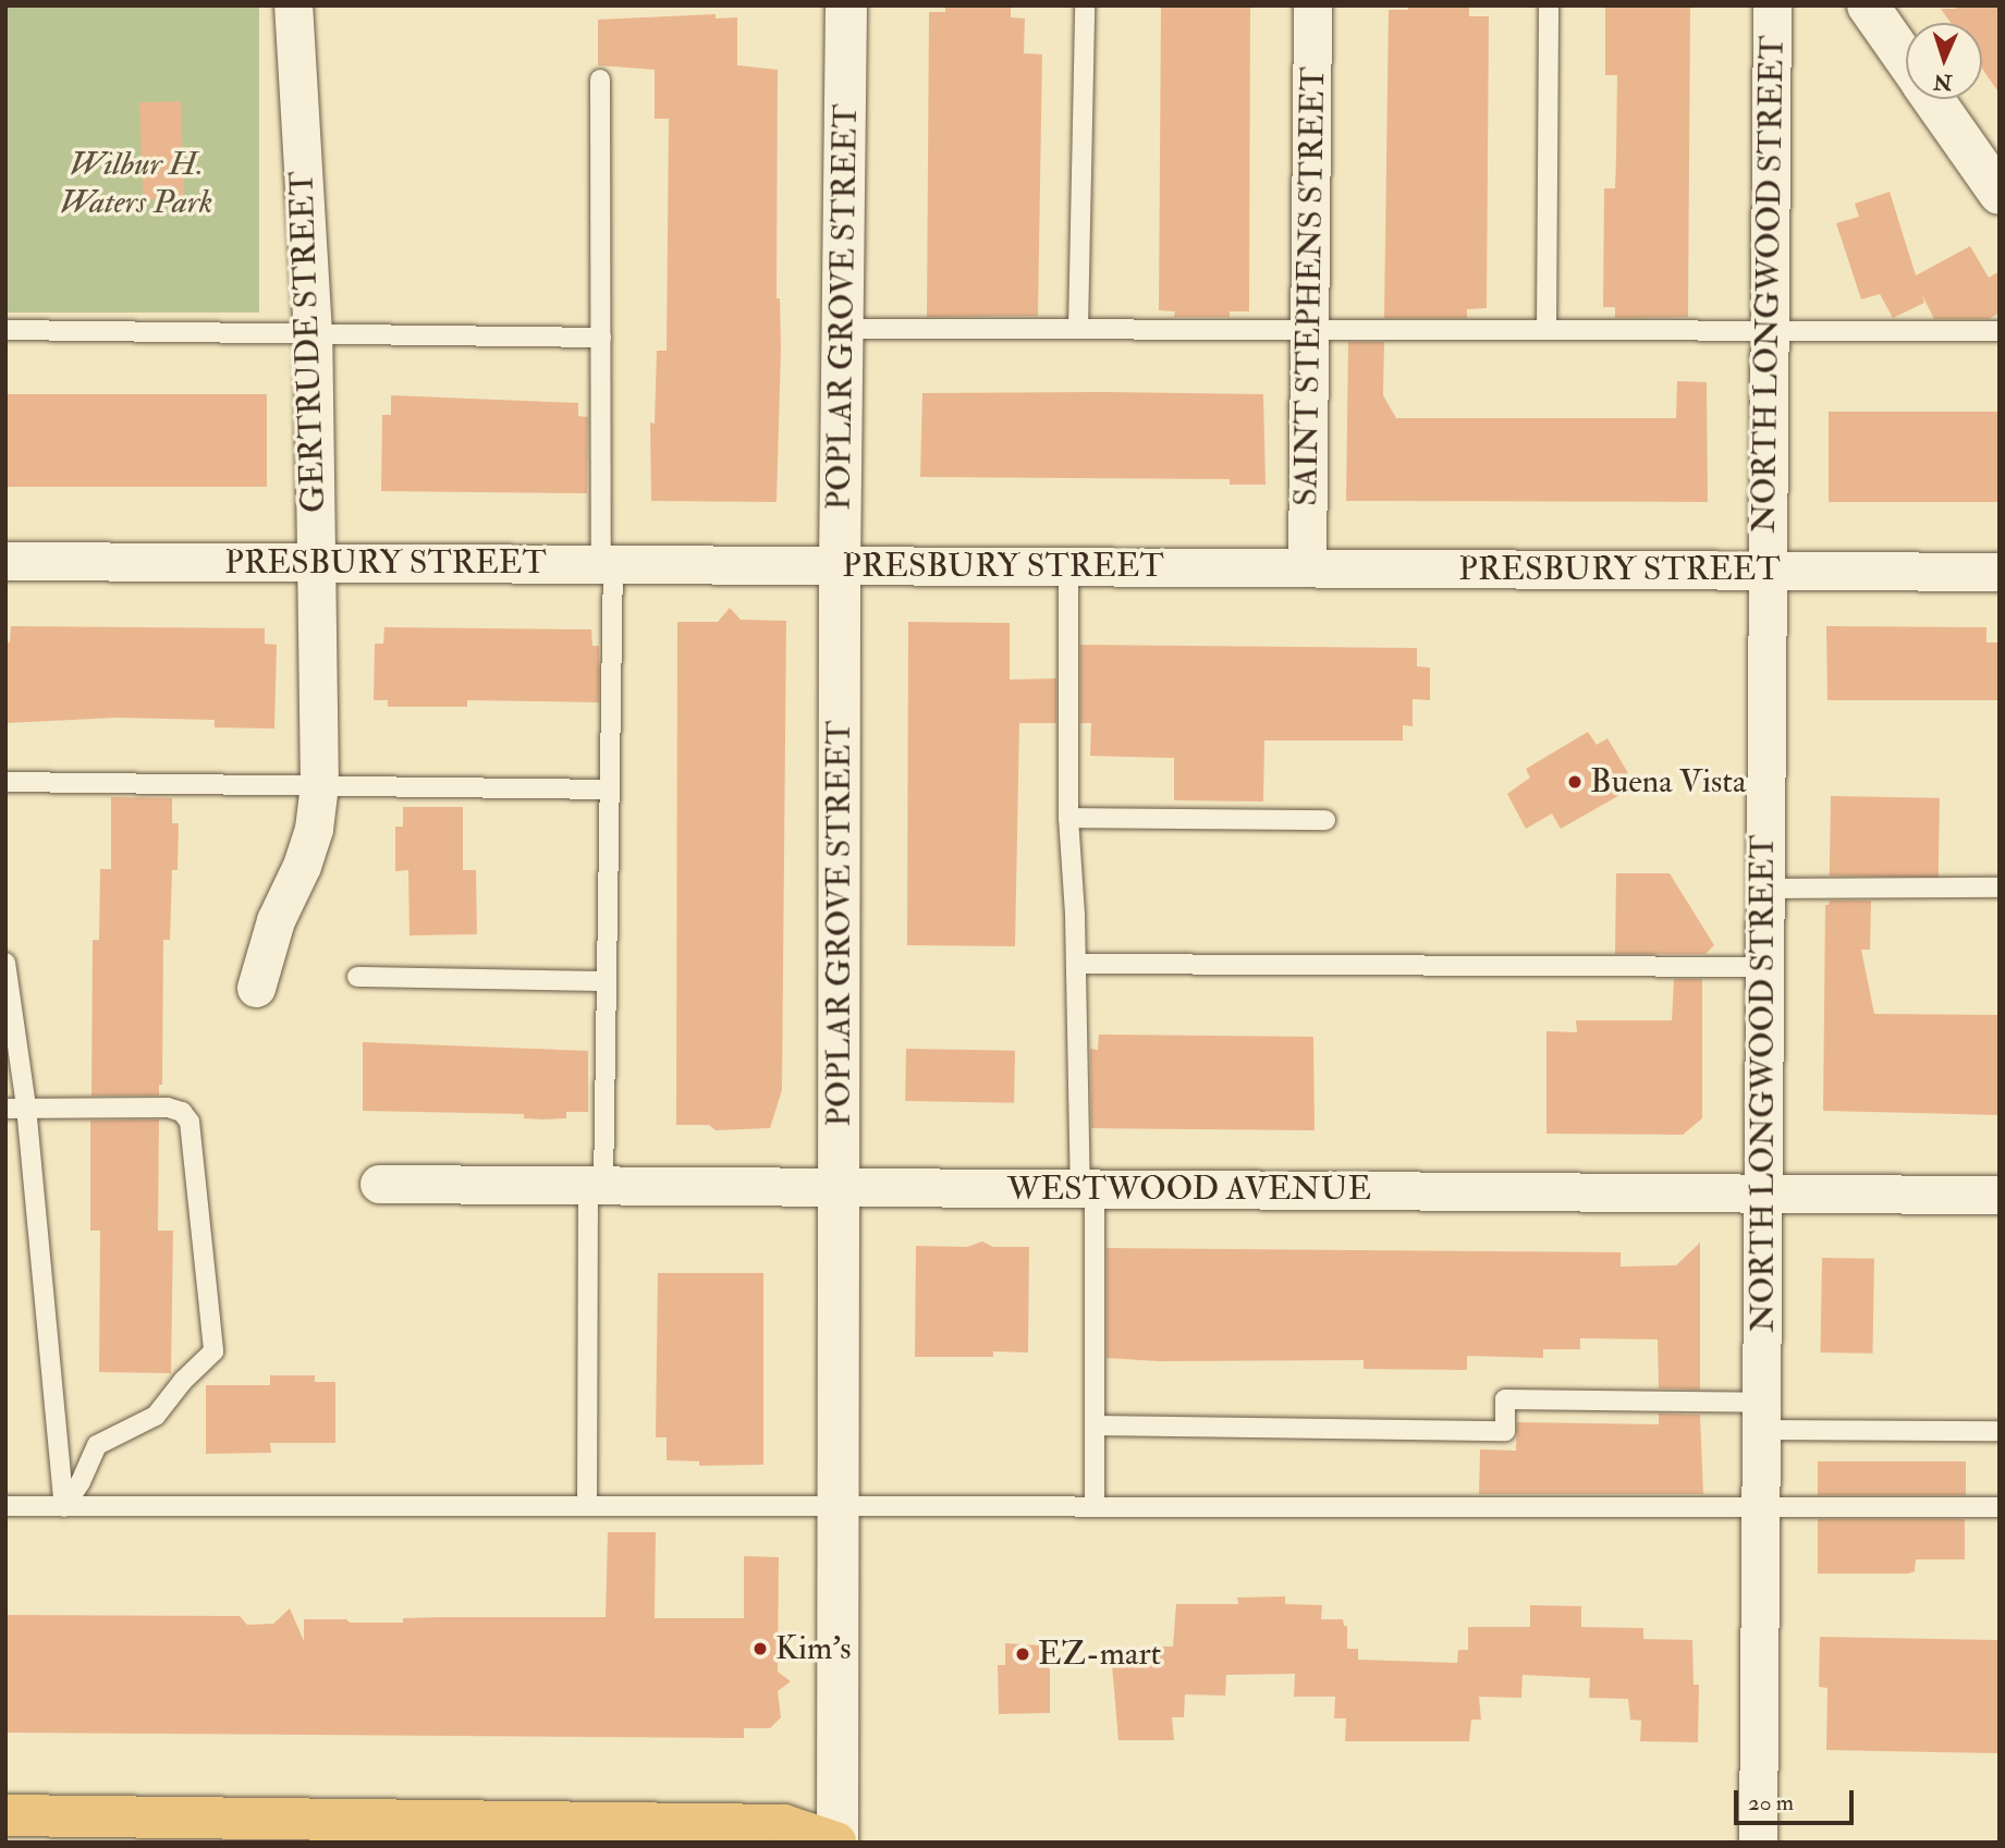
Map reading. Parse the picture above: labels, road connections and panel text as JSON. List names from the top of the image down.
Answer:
{
  "streets": {
    "street": [
      "NORTH LONGWOOD STREET",
      "SAINT STEPHENS STREET",
      "POPLAR GROVE STREET",
      "GERTRUDE STREET",
      "PRESBURY STREET",
      "WESTWOOD AVENUE"
    ]
  },
  "crossings": [
    ["NORTH LONGWOOD STREET", "PRESBURY STREET"],
    ["NORTH LONGWOOD STREET", "WESTWOOD AVENUE"],
    ["SAINT STEPHENS STREET", "PRESBURY STREET"],
    ["POPLAR GROVE STREET", "PRESBURY STREET"],
    ["POPLAR GROVE STREET", "WESTWOOD AVENUE"],
    ["GERTRUDE STREET", "PRESBURY STREET"]
  ],
  "parks": ["Wilbur H. Waters Park"],
  "places": ["Buena Vista", "Kim's", "EZ-mart"],
  "scale_bar": "20 m",
  "north": "bottom"
}
